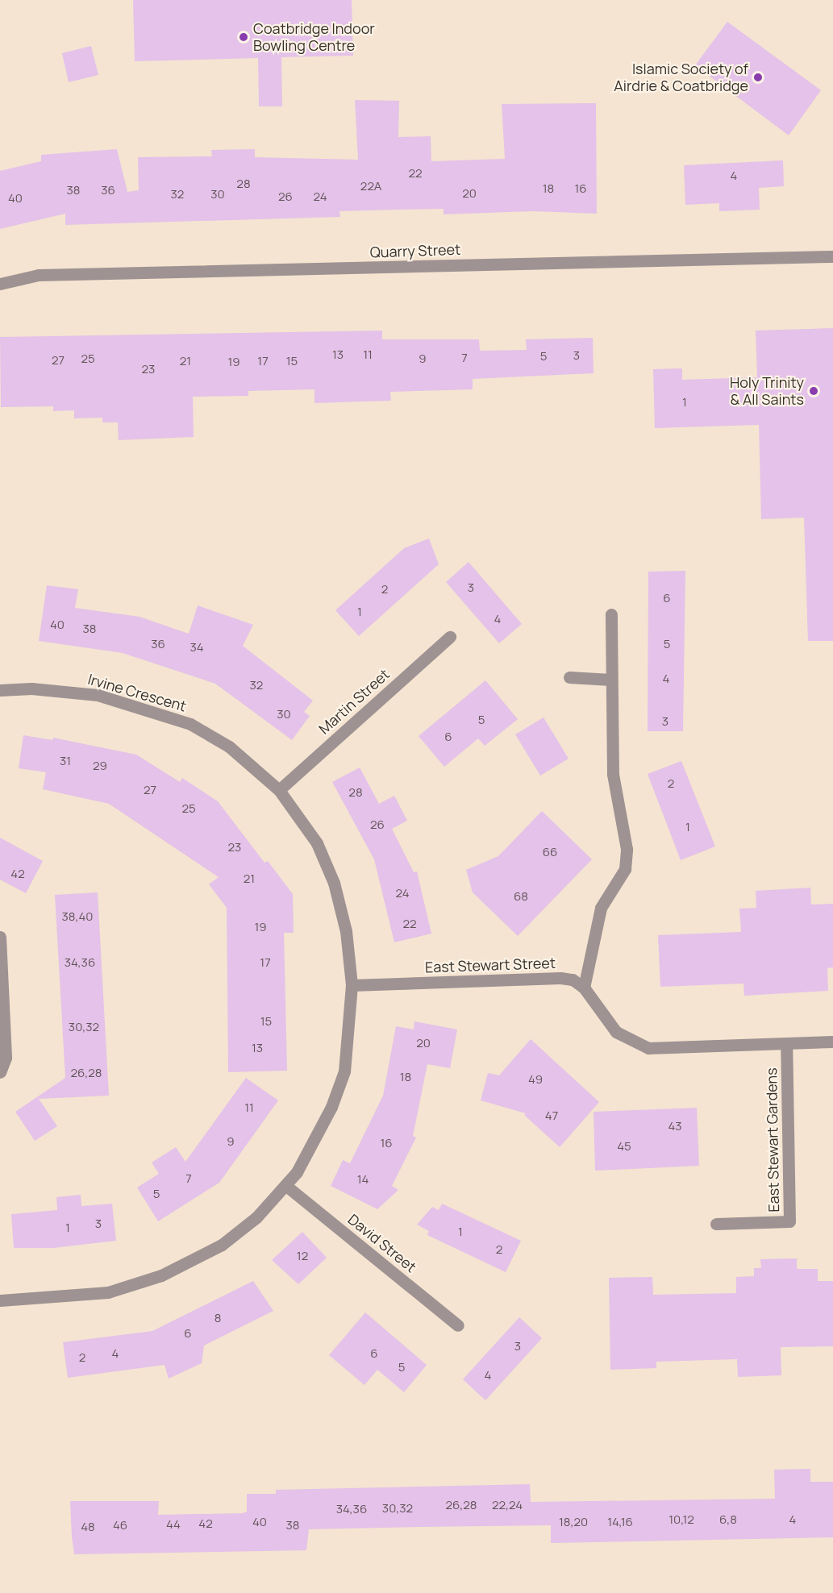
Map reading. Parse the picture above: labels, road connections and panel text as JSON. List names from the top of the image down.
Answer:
{
  "streets": {
    "street": [
      "Quarry Street",
      "Irvine Crescent",
      "Martin Street",
      "East Stewart Street",
      "East Stewart Gardens",
      "David Street"
    ]
  },
  "crossings": [
    ["Irvine Crescent", "Martin Street"],
    ["Irvine Crescent", "East Stewart Street"],
    ["Irvine Crescent", "David Street"]
  ],
  "places": ["Coatbridge Indoor Bowling Centre", "Islamic Society of Airdrie & Coatbridge", "Holy Trinity & All Saints"],
  "house_numbers": [
    "22",
    "4",
    "28",
    "22A",
    "18",
    "16",
    "38",
    "36",
    "20",
    "32",
    "30",
    "26",
    "24",
    "40",
    "13",
    "11",
    "3",
    "5",
    "7",
    "25",
    "9",
    "27",
    "21",
    "17",
    "15",
    "19",
    "23",
    "1",
    "3",
    "2",
    "6",
    "1",
    "4",
    "40",
    "38",
    "36",
    "5",
    "34",
    "4",
    "32",
    "30",
    "5",
    "3",
    "6",
    "31",
    "29",
    "2",
    "27",
    "28",
    "25",
    "26",
    "1",
    "23",
    "66",
    "42",
    "21",
    "24",
    "68",
    "38,40",
    "22",
    "19",
    "34,36",
    "17",
    "15",
    "30,32",
    "20",
    "13",
    "26,28",
    "18",
    "49",
    "11",
    "47",
    "43",
    "9",
    "16",
    "45",
    "7",
    "14",
    "5",
    "3",
    "1",
    "1",
    "2",
    "12",
    "8",
    "6",
    "3",
    "4",
    "6",
    "2",
    "5",
    "4",
    "26,28",
    "22,24",
    "30,32",
    "34,36",
    "10,12",
    "6,8",
    "4",
    "40",
    "18,20",
    "14,16",
    "42",
    "44",
    "46",
    "38",
    "48"
  ]
}
